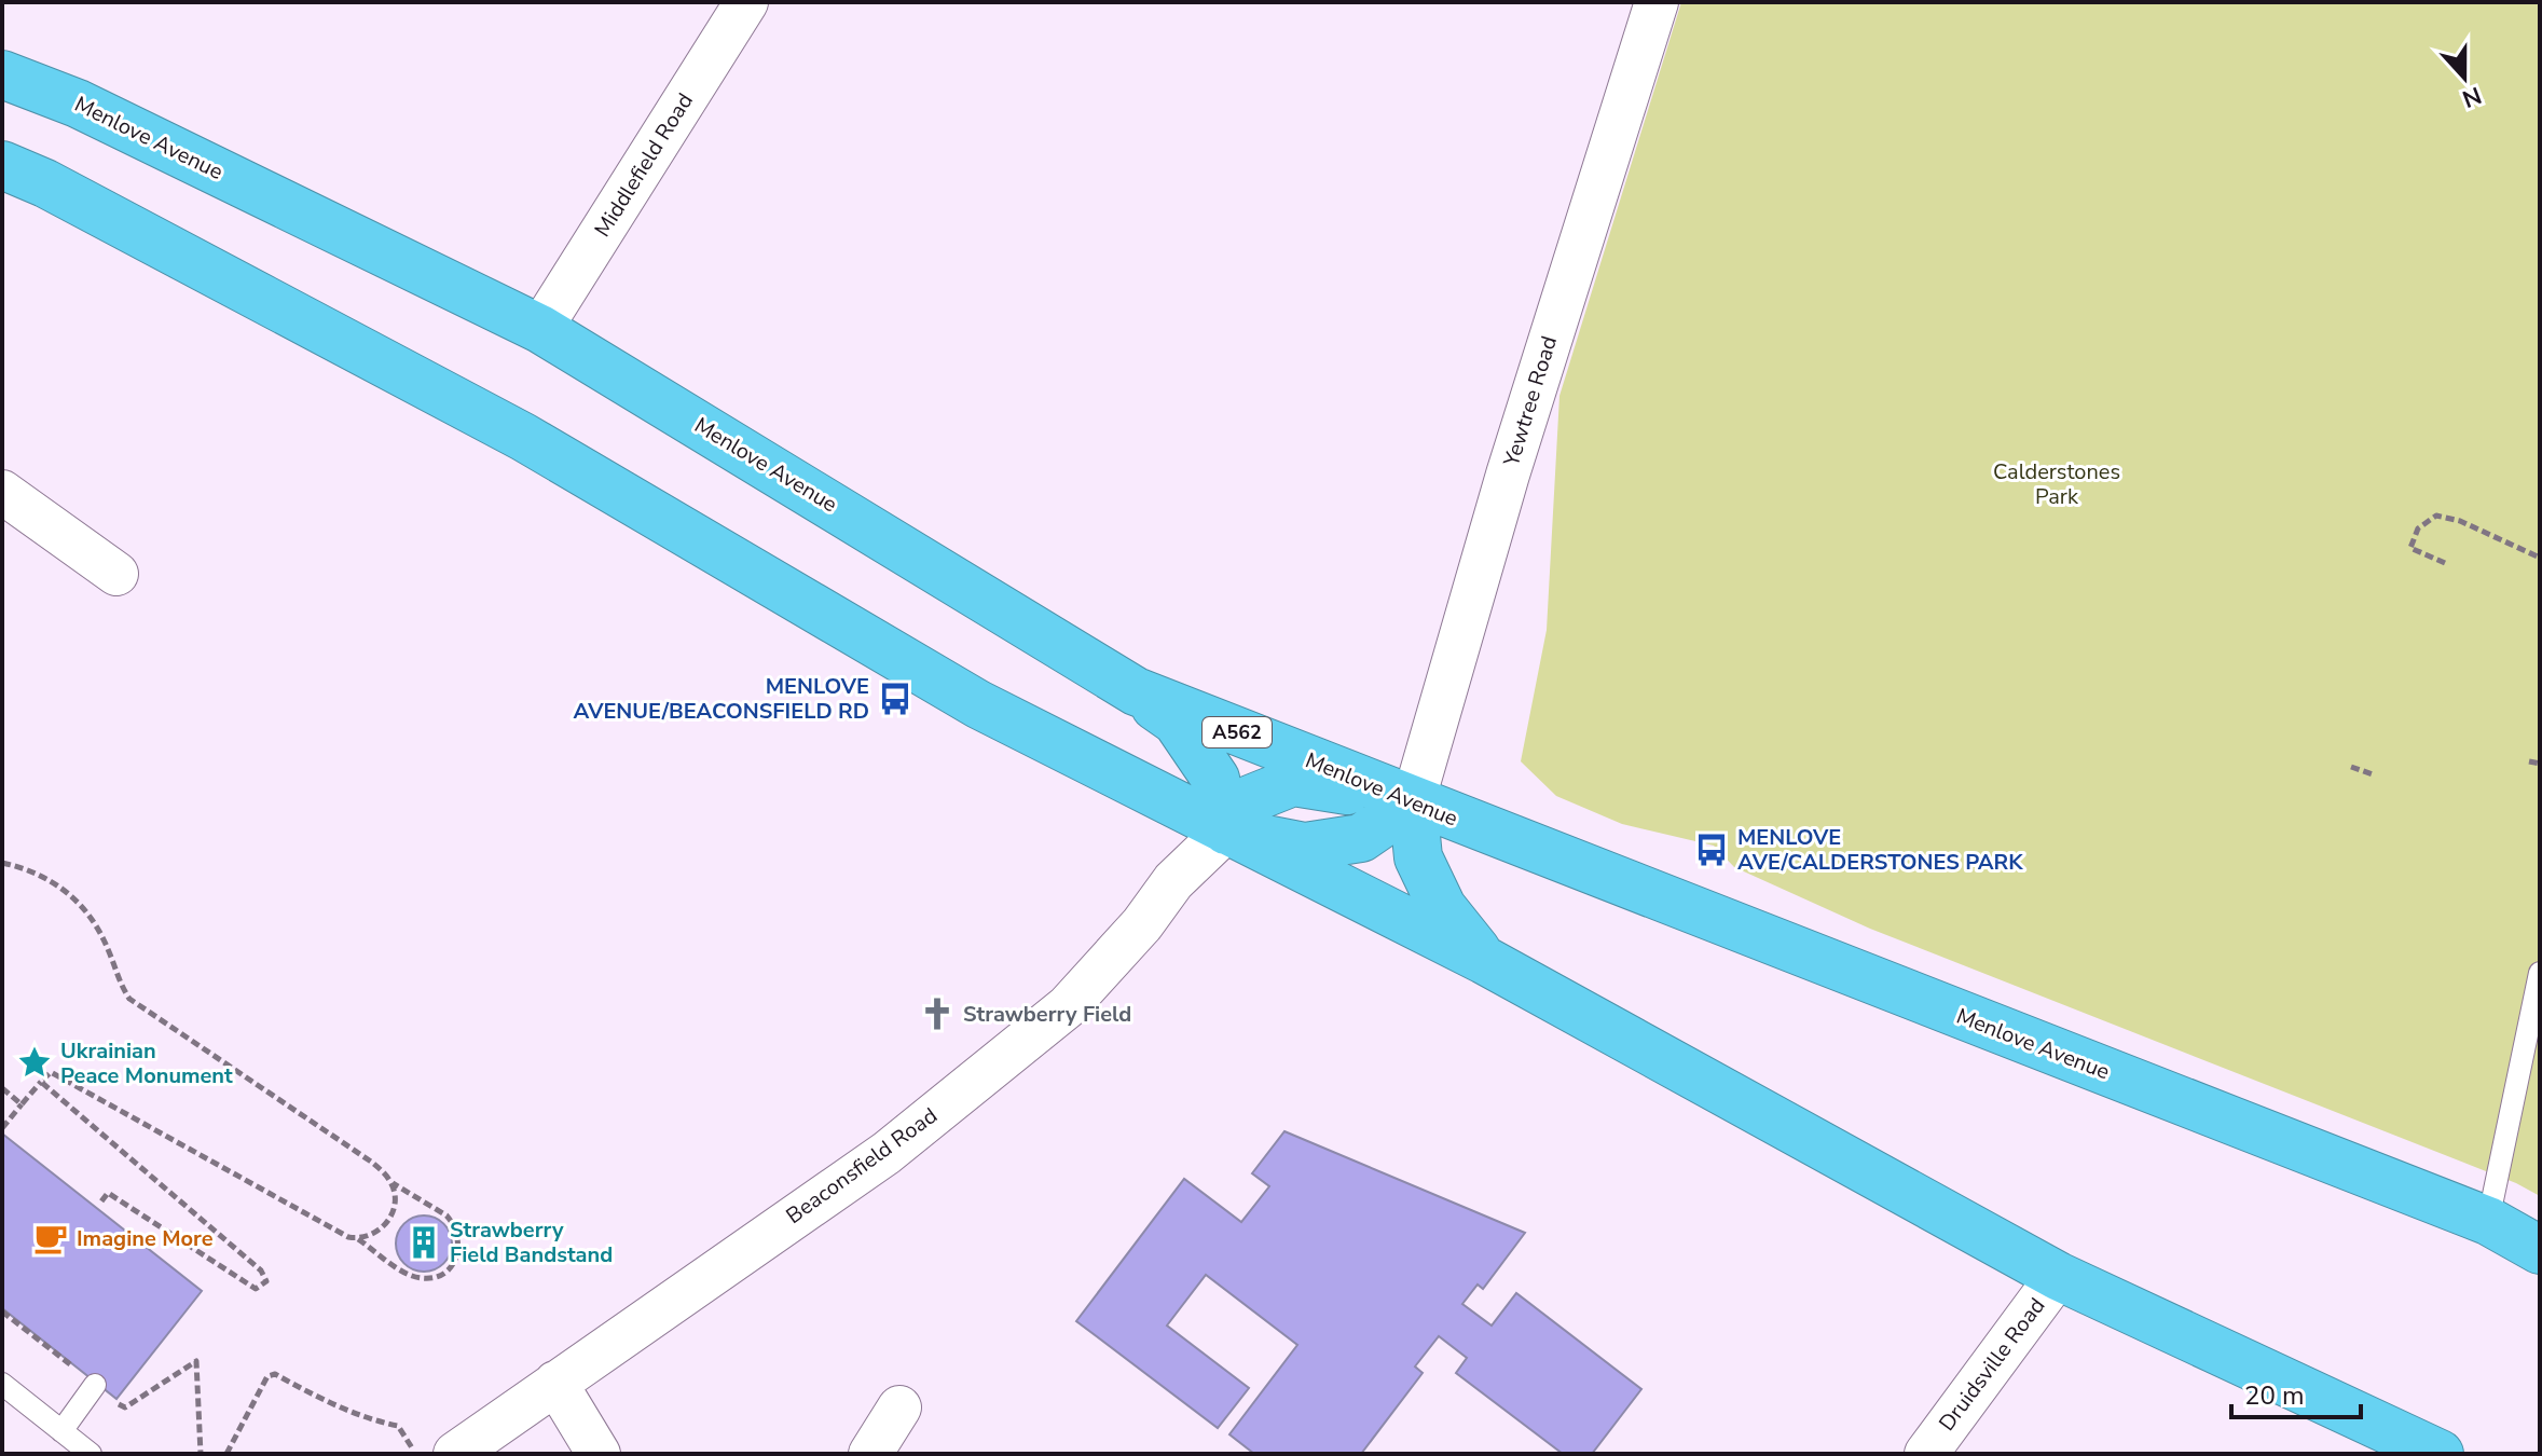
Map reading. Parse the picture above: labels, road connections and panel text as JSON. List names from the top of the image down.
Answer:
{
  "streets": {
    "highway": ["Menlove Avenue", "A562"],
    "street": [
      "Middlefield Road",
      "Yewtree Road",
      "Beaconsfield Road",
      "Druidsville Road"
    ]
  },
  "crossings": [
    ["Menlove Avenue", "Middlefield Road"],
    ["Menlove Avenue", "Yewtree Road"]
  ],
  "parks": ["Calderstones Park"],
  "places": {
    "bus stop": ["MENLOVE AVENUE/BEACONSFIELD RD", "MENLOVE AVE/CALDERSTONES PARK"],
    "church": ["Strawberry Field"],
    "place": ["Ukrainian Peace Monument"],
    "cafe": ["Imagine More"],
    "building": ["Strawberry Field Bandstand"]
  },
  "scale_bar": "20 m",
  "north": "bottom"
}
